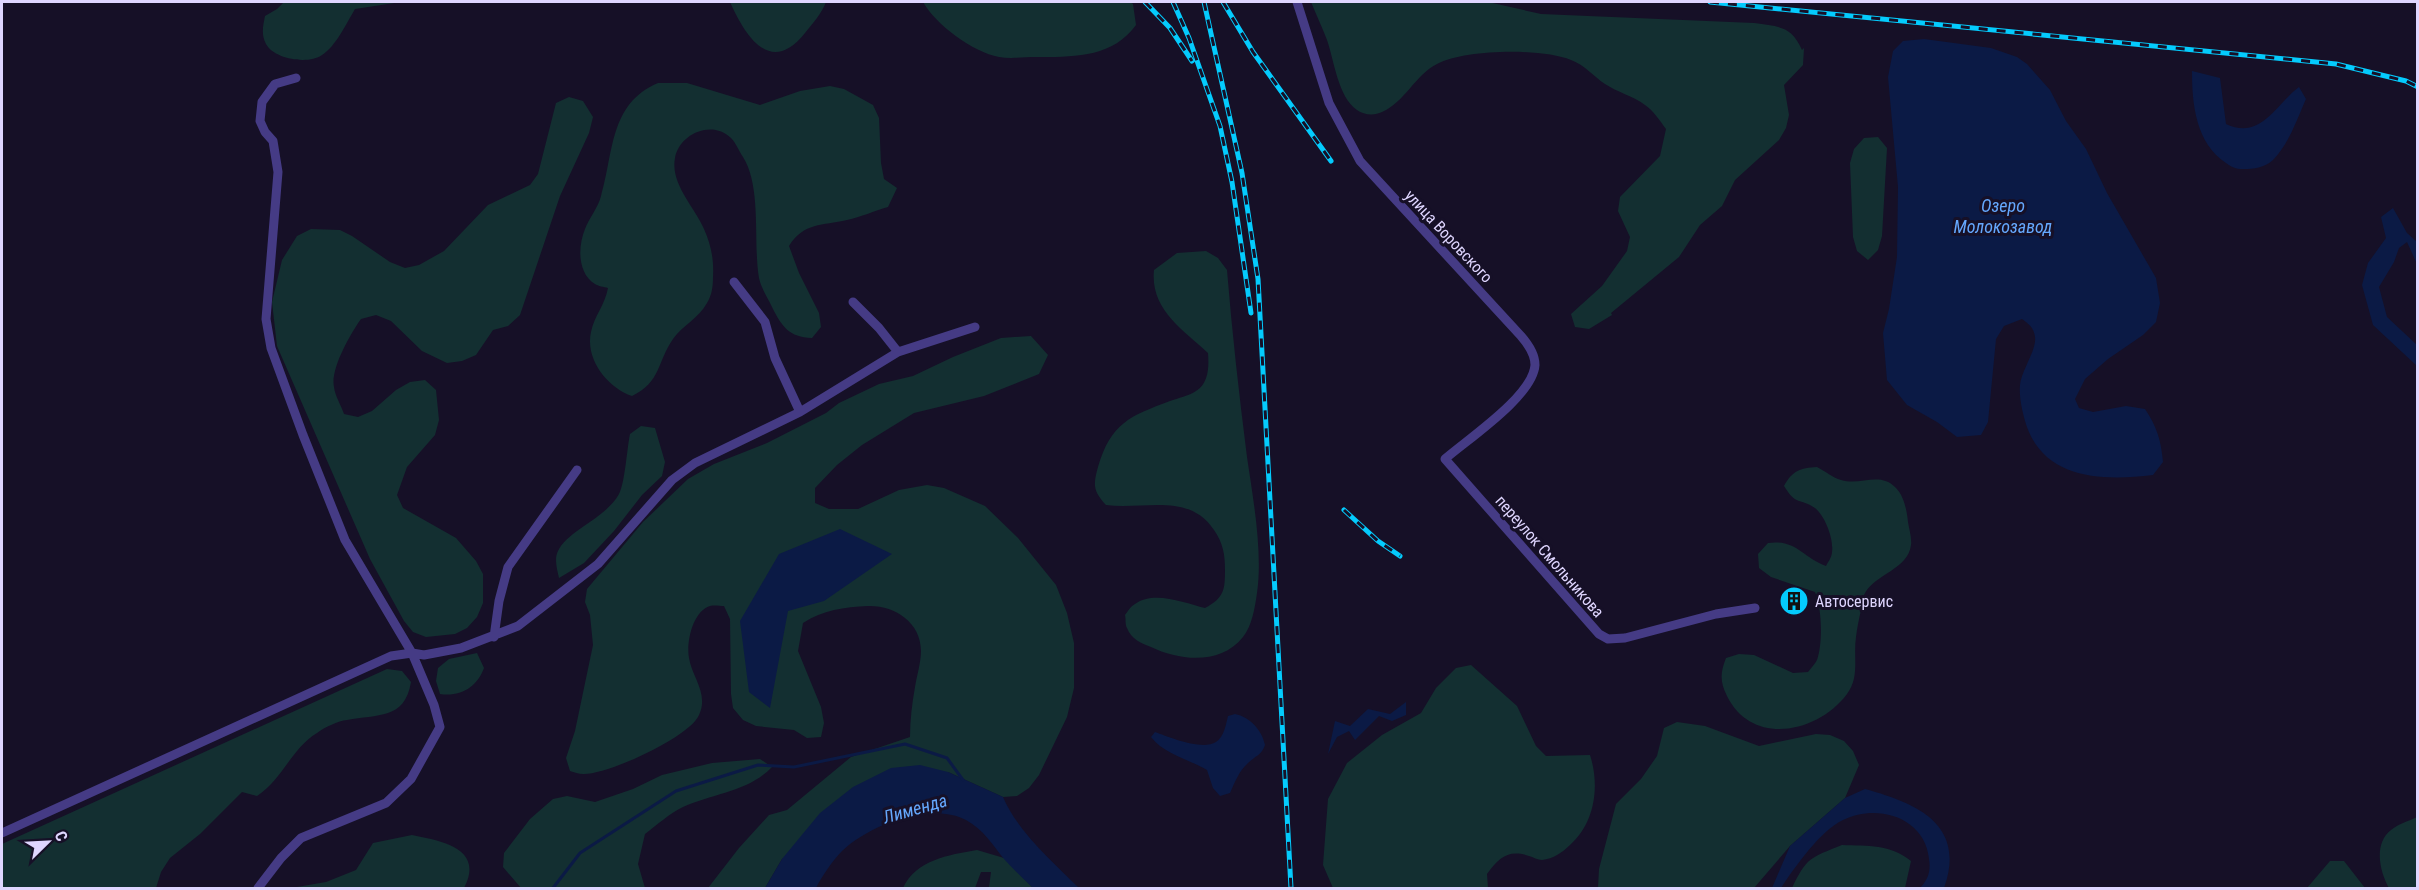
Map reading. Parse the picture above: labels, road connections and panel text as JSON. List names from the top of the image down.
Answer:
{
  "streets": {
    "street": ["улица Воровского", "переулок Смольникова"]
  },
  "crossings": [
    ["улица Воровского", "переулок Смольникова"]
  ],
  "water": ["Озеро Молокозавод", "Лименда"],
  "places": {
    "building": ["Автосервис"]
  },
  "north": "top right"
}
